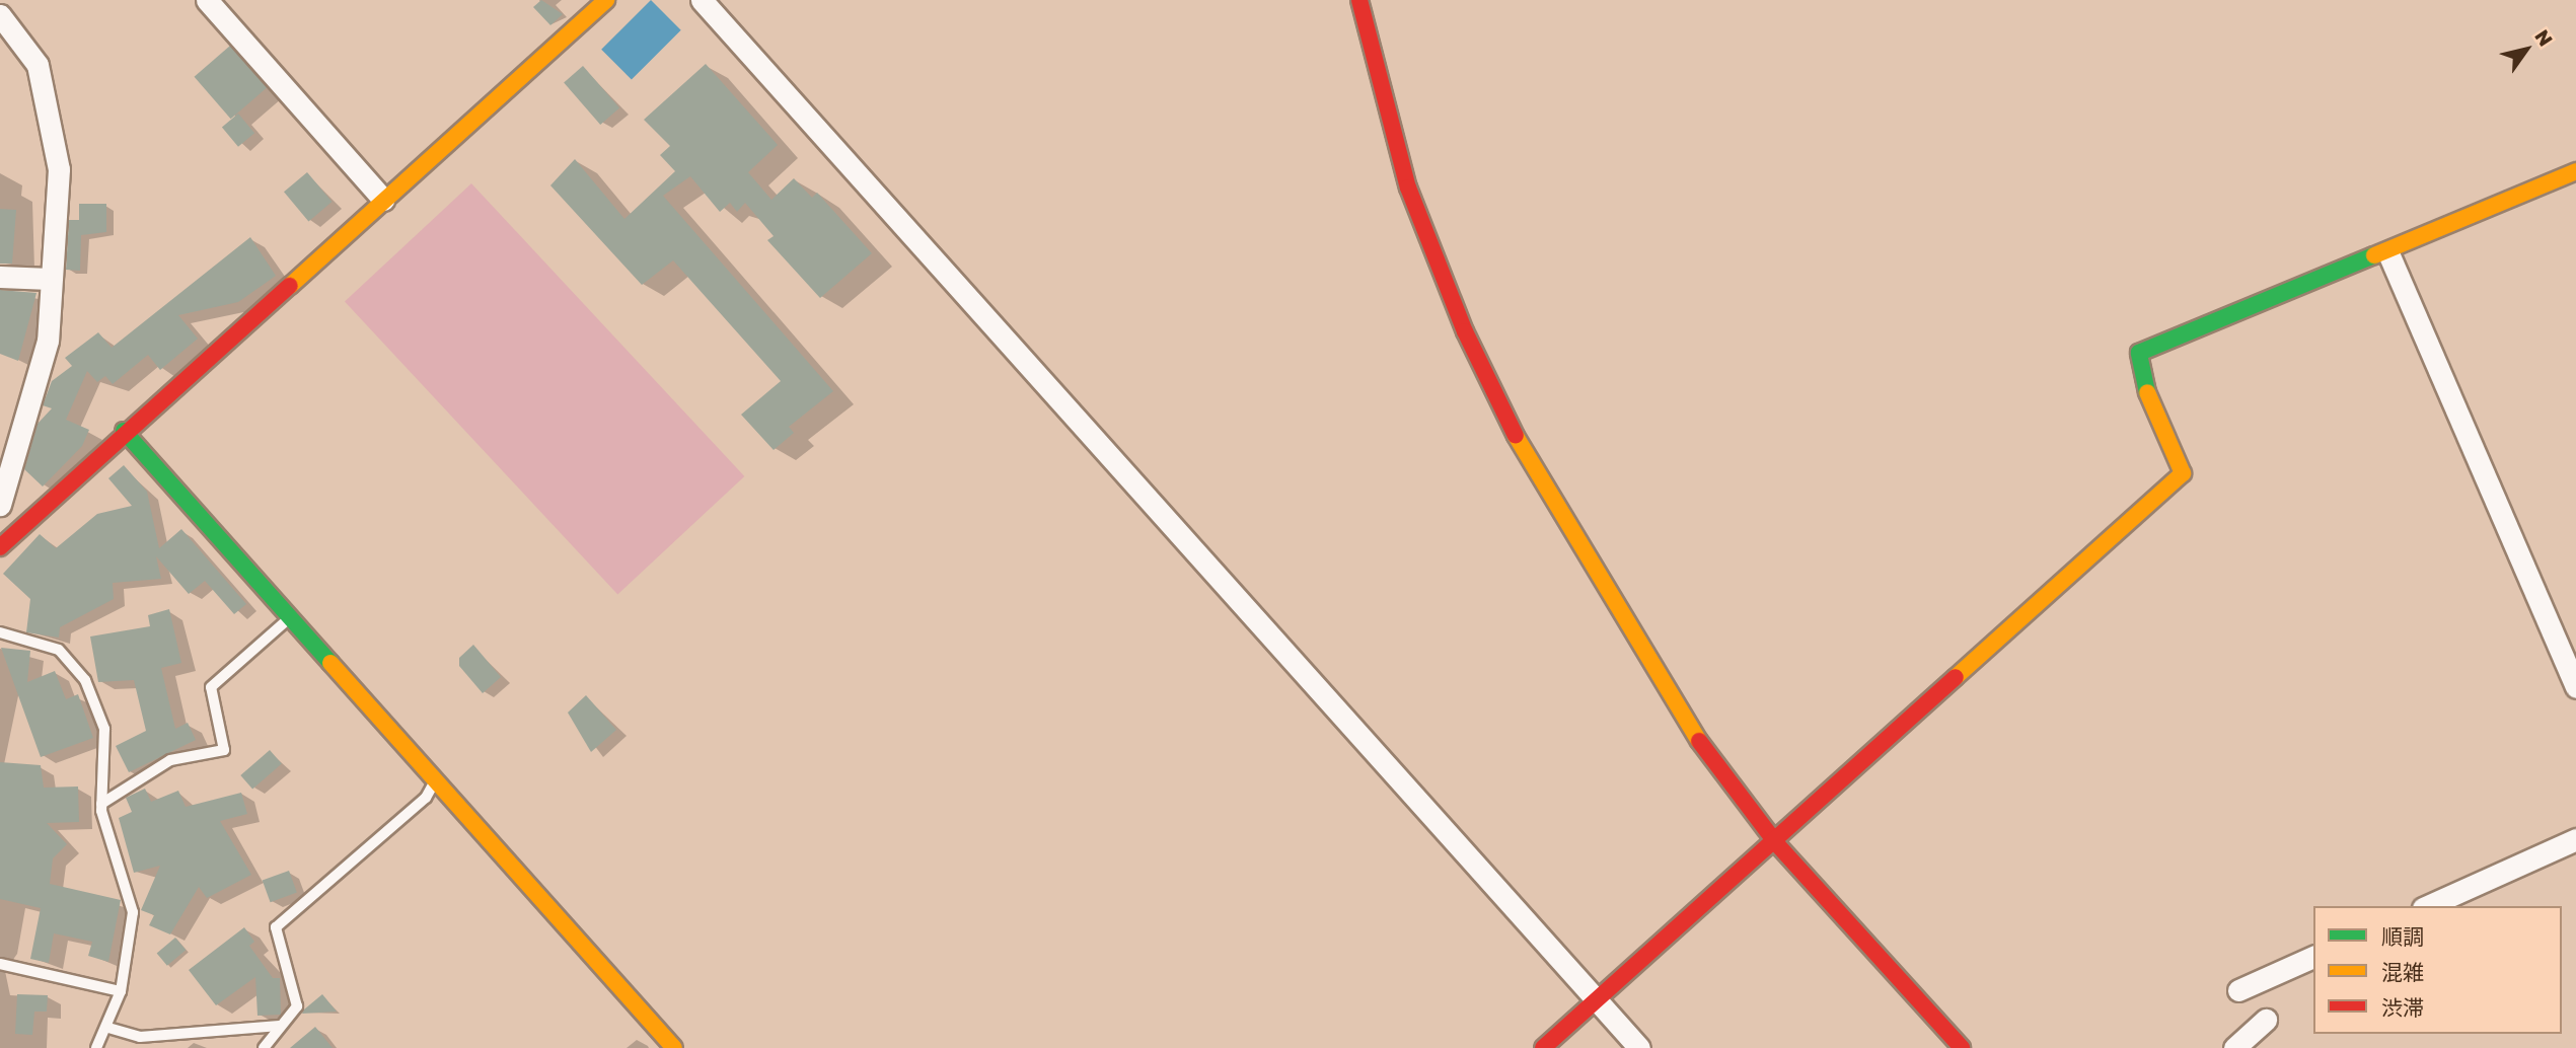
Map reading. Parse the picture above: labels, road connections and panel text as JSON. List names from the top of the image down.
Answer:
{
  "legend": ["順調", "混雑", "渋滞"],
  "north": "top right"
}
